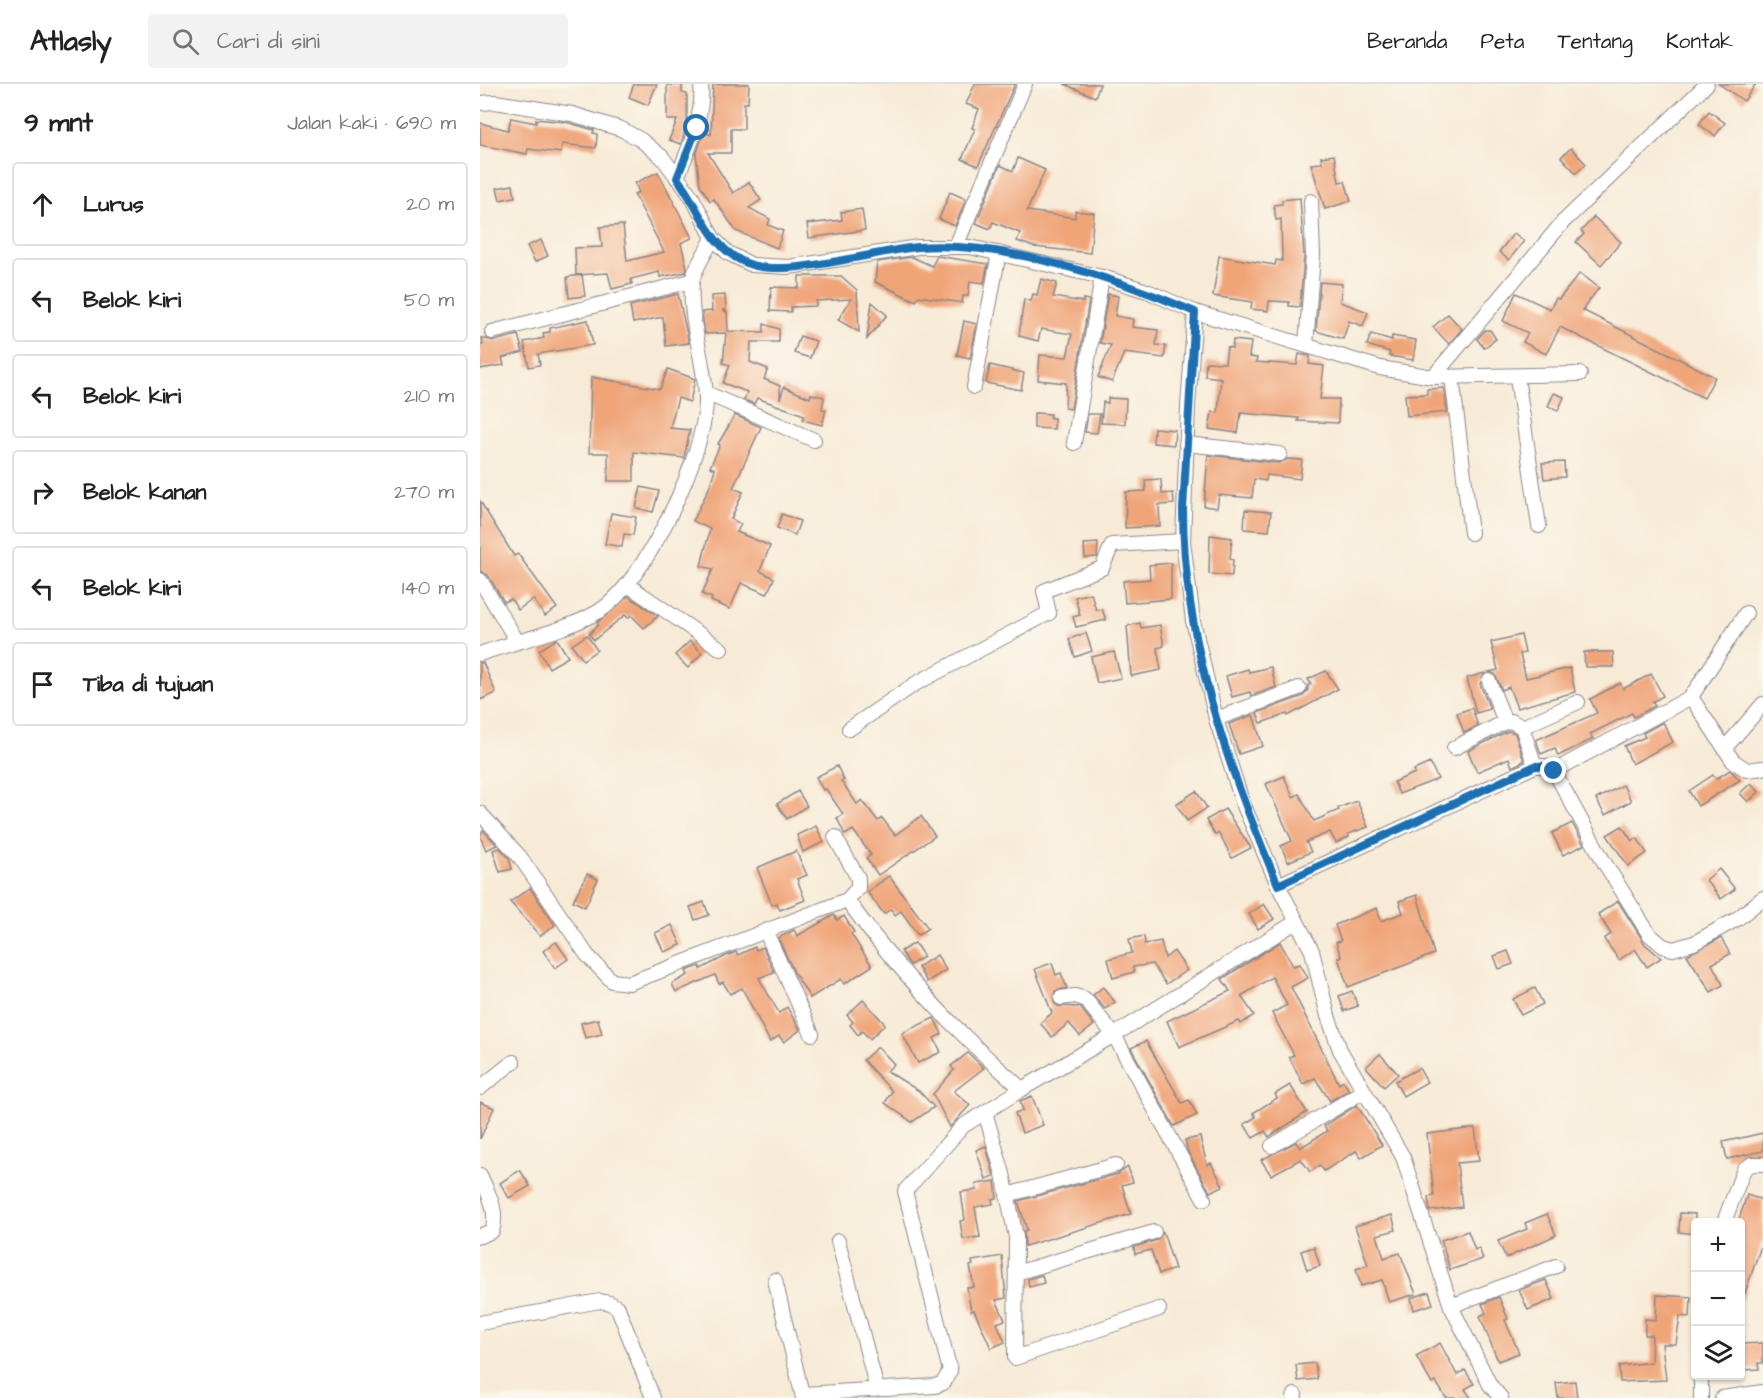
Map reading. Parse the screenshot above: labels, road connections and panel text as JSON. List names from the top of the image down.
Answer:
{
  "page": {
    "header": "Atlasly",
    "search": "Cari di sini",
    "nav": [
      "Beranda",
      "Peta",
      "Tentang",
      "Kontak"
    ],
    "heading": ["9 mnt", "Jalan kaki · 690 m"],
    "list": [
      ["Lurus", "20 m"],
      ["Belok kiri", "50 m"],
      ["Belok kiri", "210 m"],
      ["Belok kanan", "270 m"],
      ["Belok kiri", "140 m"],
      "Tiba di tujuan"
    ],
    "map_buttons": ["+", "−"]
  }
}
